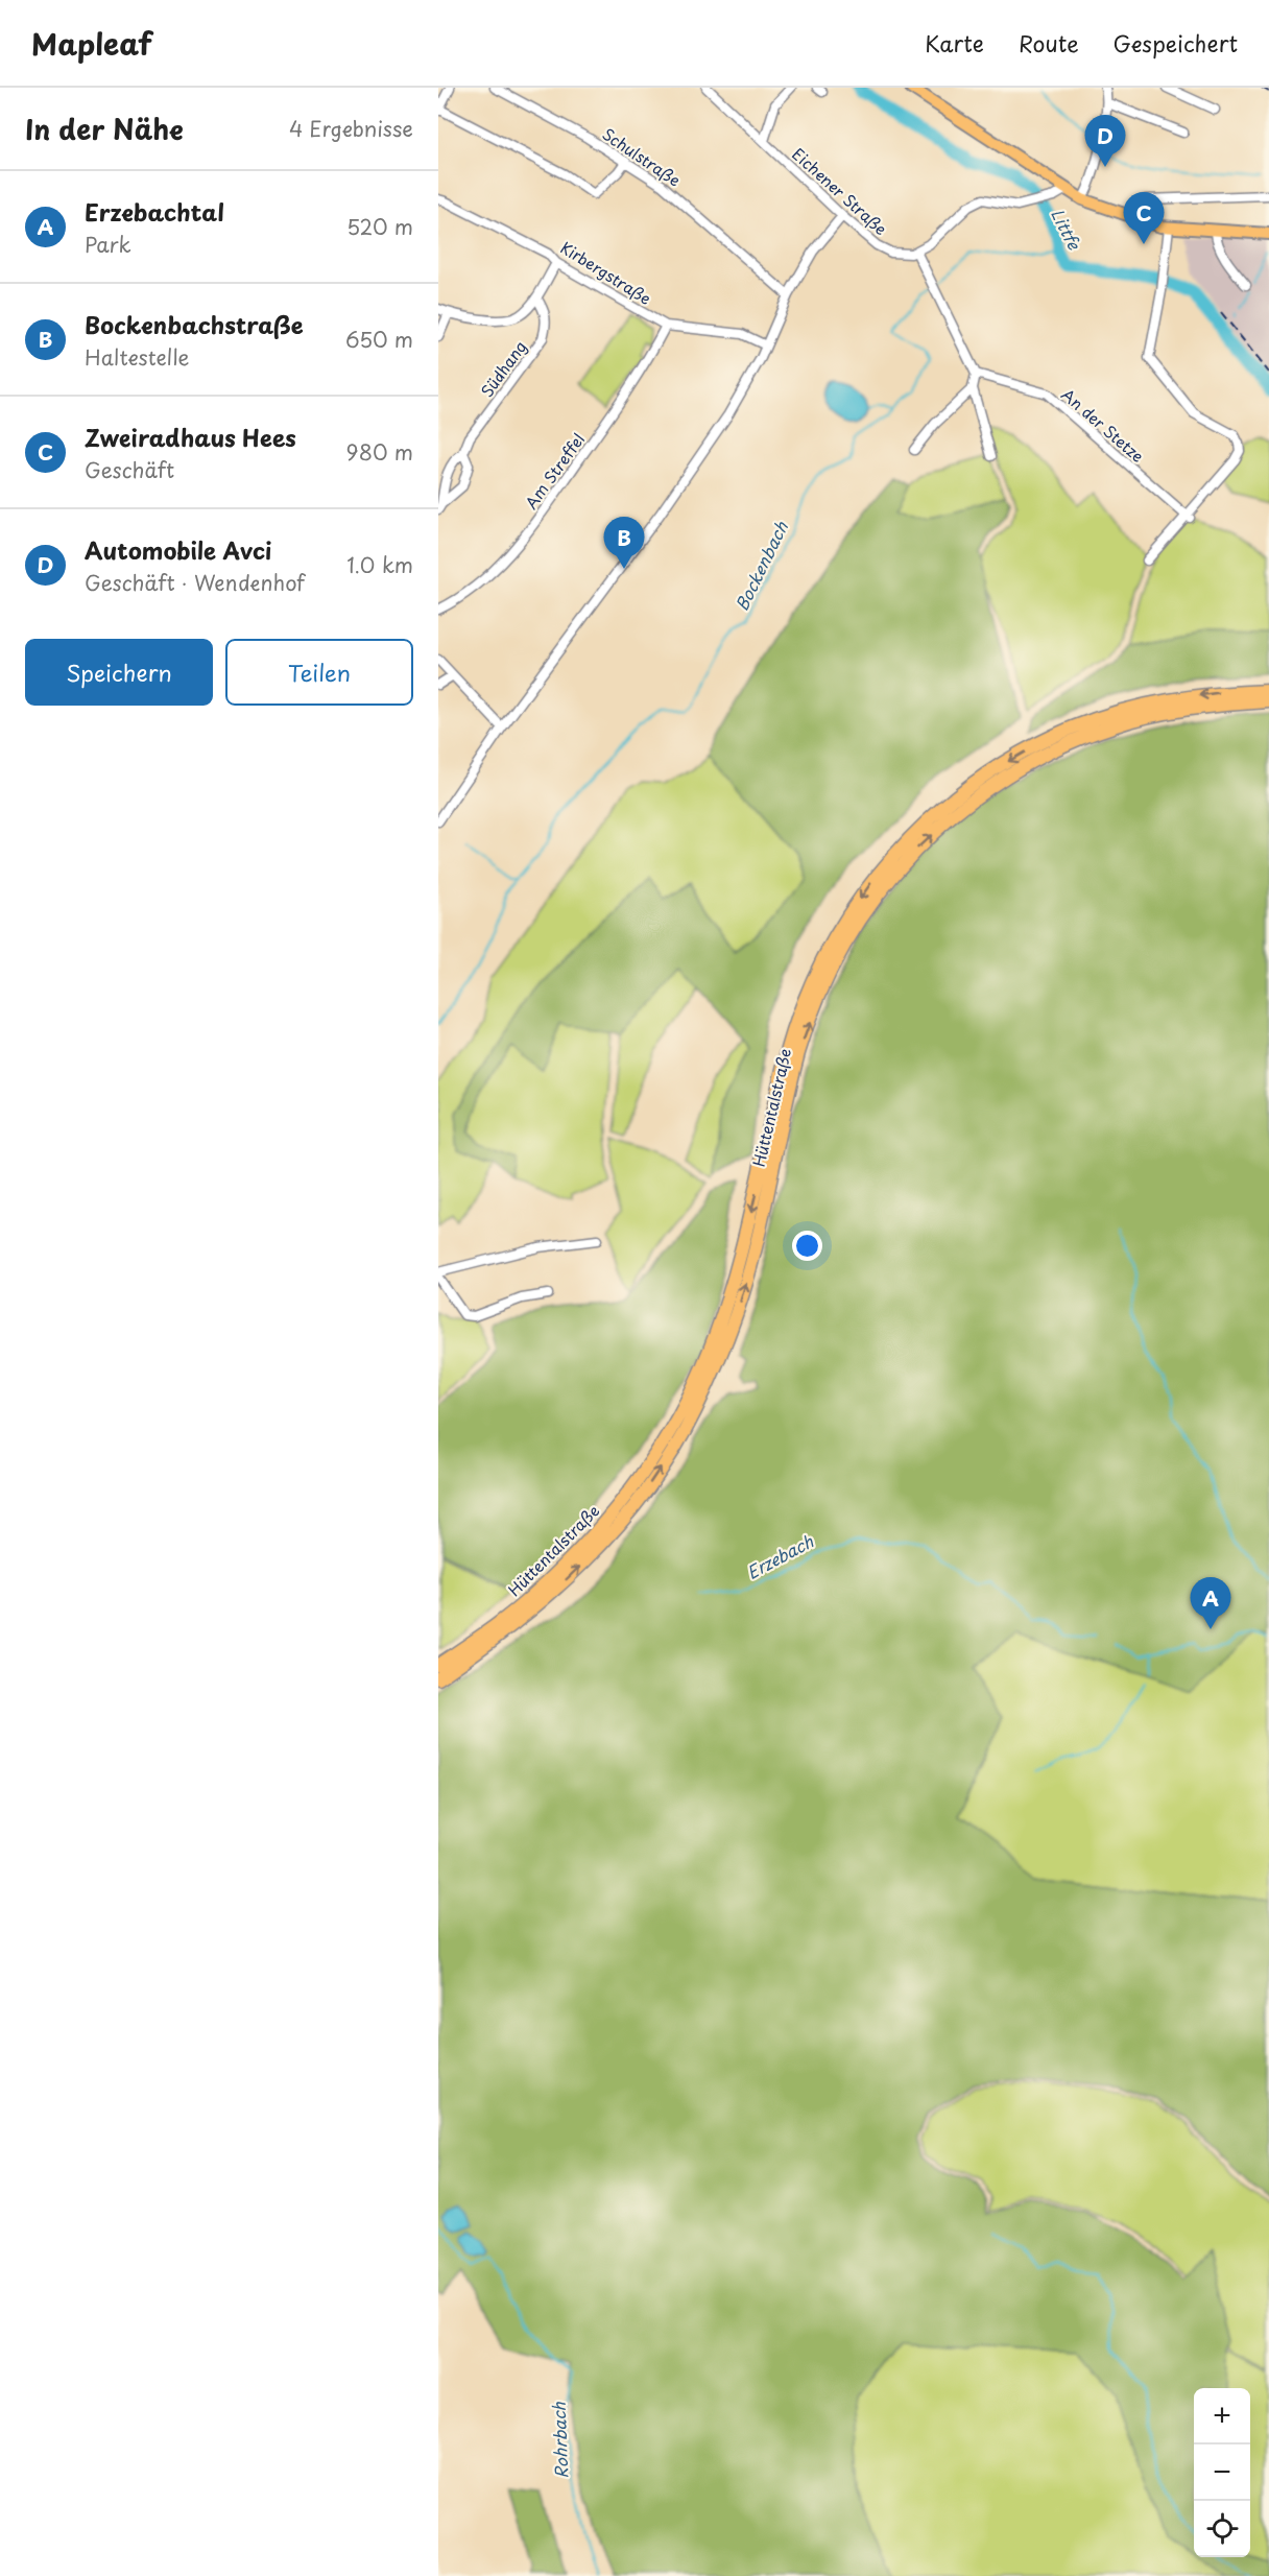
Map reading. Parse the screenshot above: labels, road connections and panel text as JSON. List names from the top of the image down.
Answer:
{
  "streets": {
    "highway": ["Hüttentalstraße"],
    "street": [
      "Schulstraße",
      "Eichener Straße",
      "Kirbergstraße",
      "Südhang",
      "An der Stetze",
      "Am Streffel"
    ]
  },
  "crossings": [
    ["Kirbergstraße", "Am Streffel"]
  ],
  "water": [
    "Littfe",
    "Bockenbach",
    "Erzebach",
    "Rohrbach"
  ],
  "page": {
    "header": "Mapleaf",
    "nav": ["Karte", "Route", "Gespeichert"],
    "heading": ["In der Nähe", "4 Ergebnisse"],
    "pins": [
      "D",
      "C",
      "B",
      "A"
    ],
    "list": [
      {
        "mark": "A",
        "name": "Erzebachtal",
        "note": "Park",
        "value": "520 m"
      },
      {
        "mark": "B",
        "name": "Bockenbachstraße",
        "note": "Haltestelle",
        "value": "650 m"
      },
      {
        "mark": "C",
        "name": "Zweiradhaus Hees",
        "note": "Geschäft",
        "value": "980 m"
      },
      {
        "mark": "D",
        "name": "Automobile Avci",
        "note": "Geschäft · Wendenhof",
        "value": "1.0 km"
      }
    ],
    "buttons": ["Speichern", "Teilen"],
    "map_buttons": ["+", "−"]
  }
}
